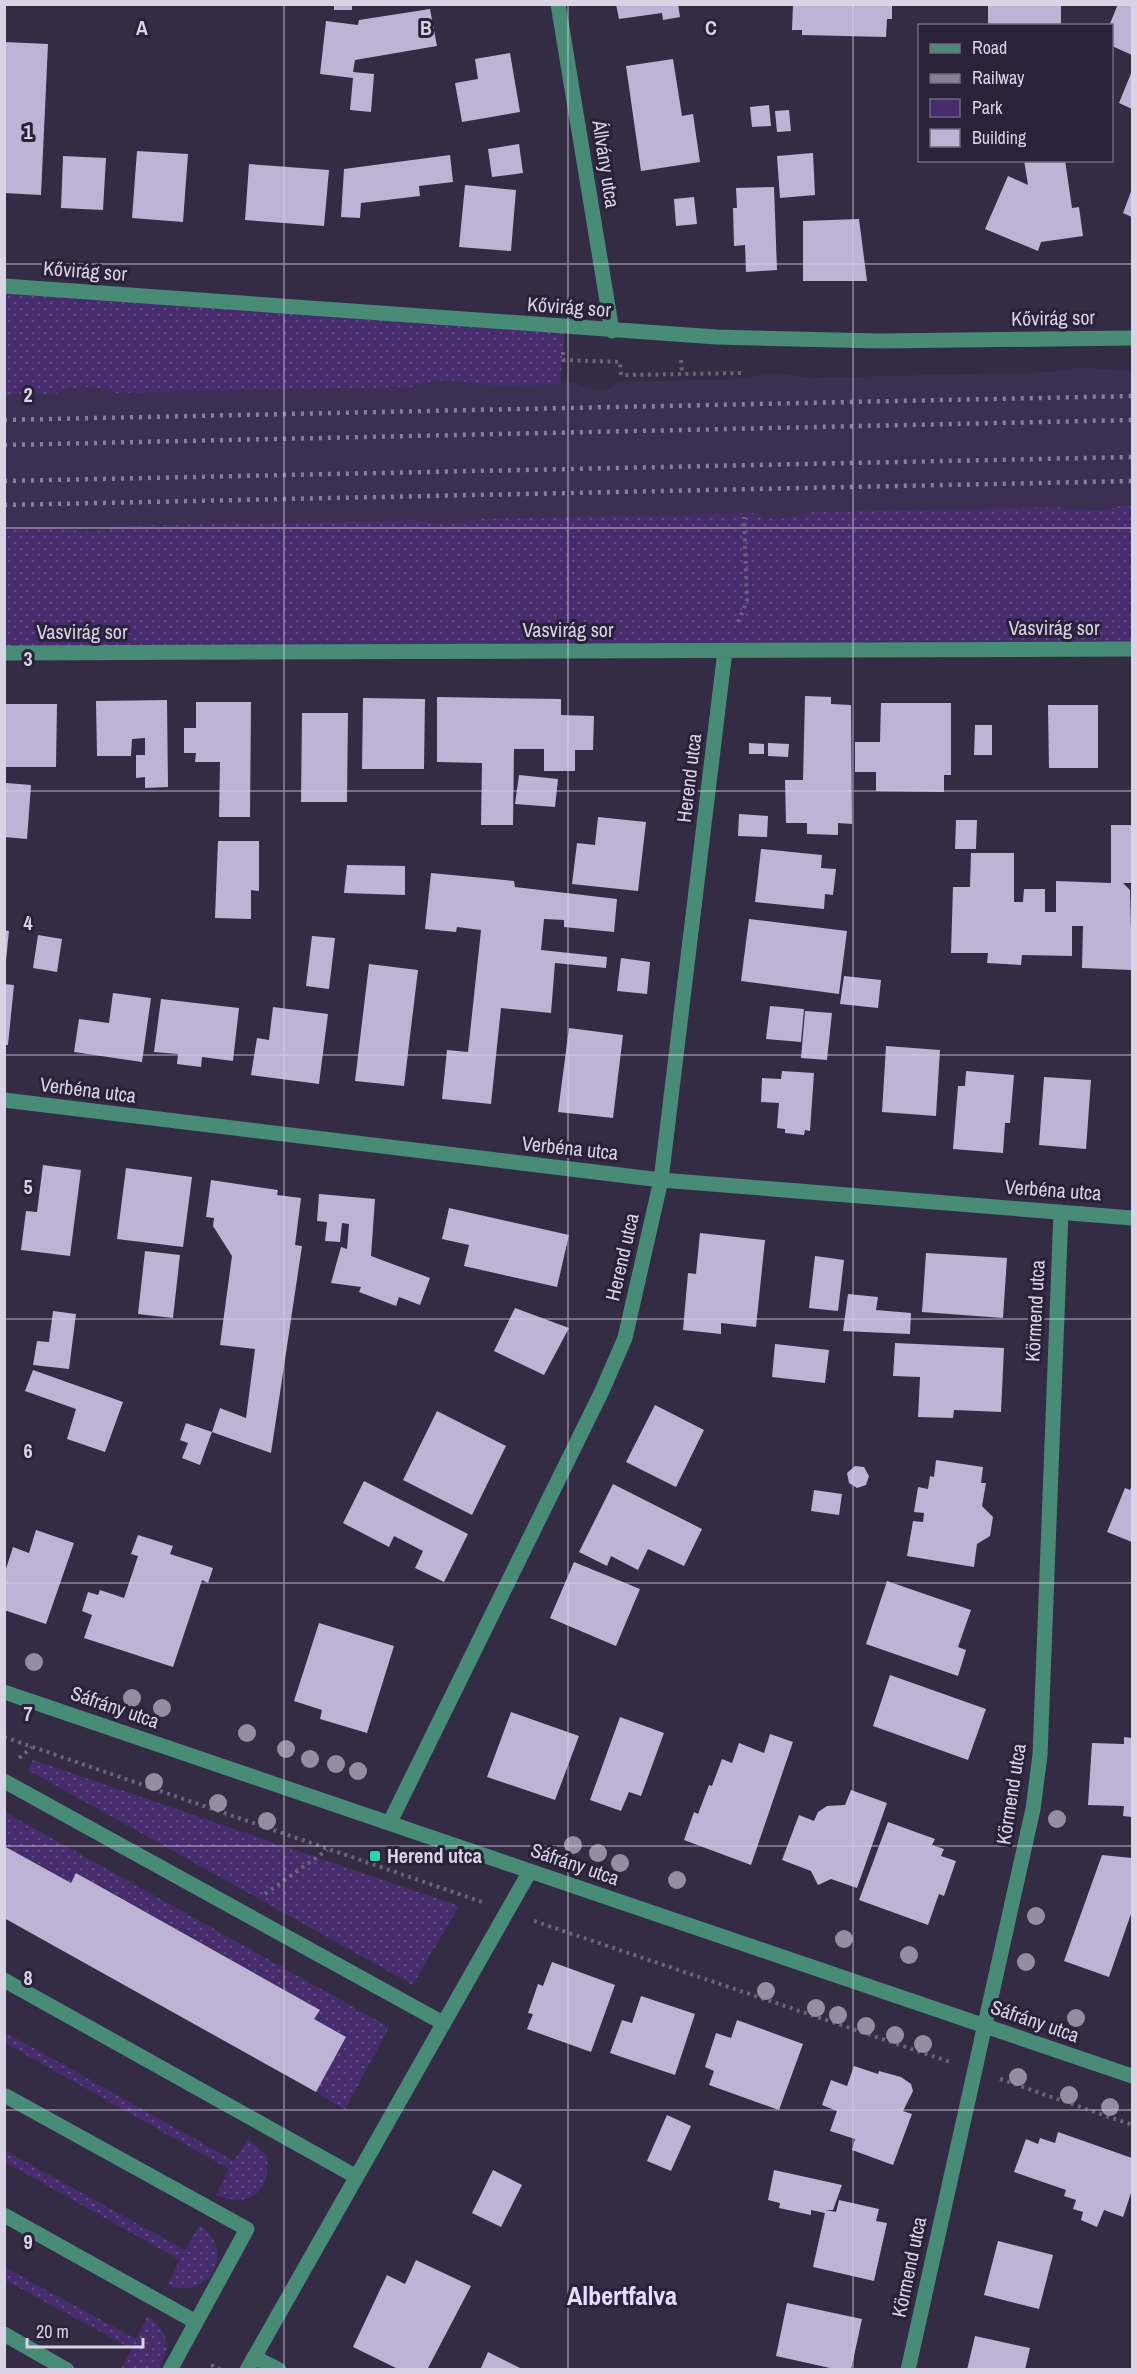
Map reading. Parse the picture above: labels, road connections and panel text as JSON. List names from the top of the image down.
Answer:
{
  "streets": {
    "street": [
      "Állvány utca",
      "Kővirág sor",
      "Vasvirág sor",
      "Herend utca",
      "Verbéna utca",
      "Körmend utca",
      "Sáfrány utca"
    ]
  },
  "crossings": [
    ["Állvány utca", "Kővirág sor"],
    ["Vasvirág sor", "Herend utca"],
    ["Herend utca", "Verbéna utca"],
    ["Herend utca", "Sáfrány utca"],
    ["Verbéna utca", "Körmend utca"],
    ["Körmend utca", "Sáfrány utca"]
  ],
  "districts": ["Albertfalva"],
  "places": {
    "transit": ["Herend utca"]
  },
  "legend": [
    "Road",
    "Railway",
    "Park",
    "Building"
  ],
  "scale_bar": "20 m",
  "grid": {
    "columns": ["A", "B", "C"],
    "rows": [
      "1",
      "2",
      "3",
      "4",
      "5",
      "6",
      "7",
      "8",
      "9"
    ]
  }
}
